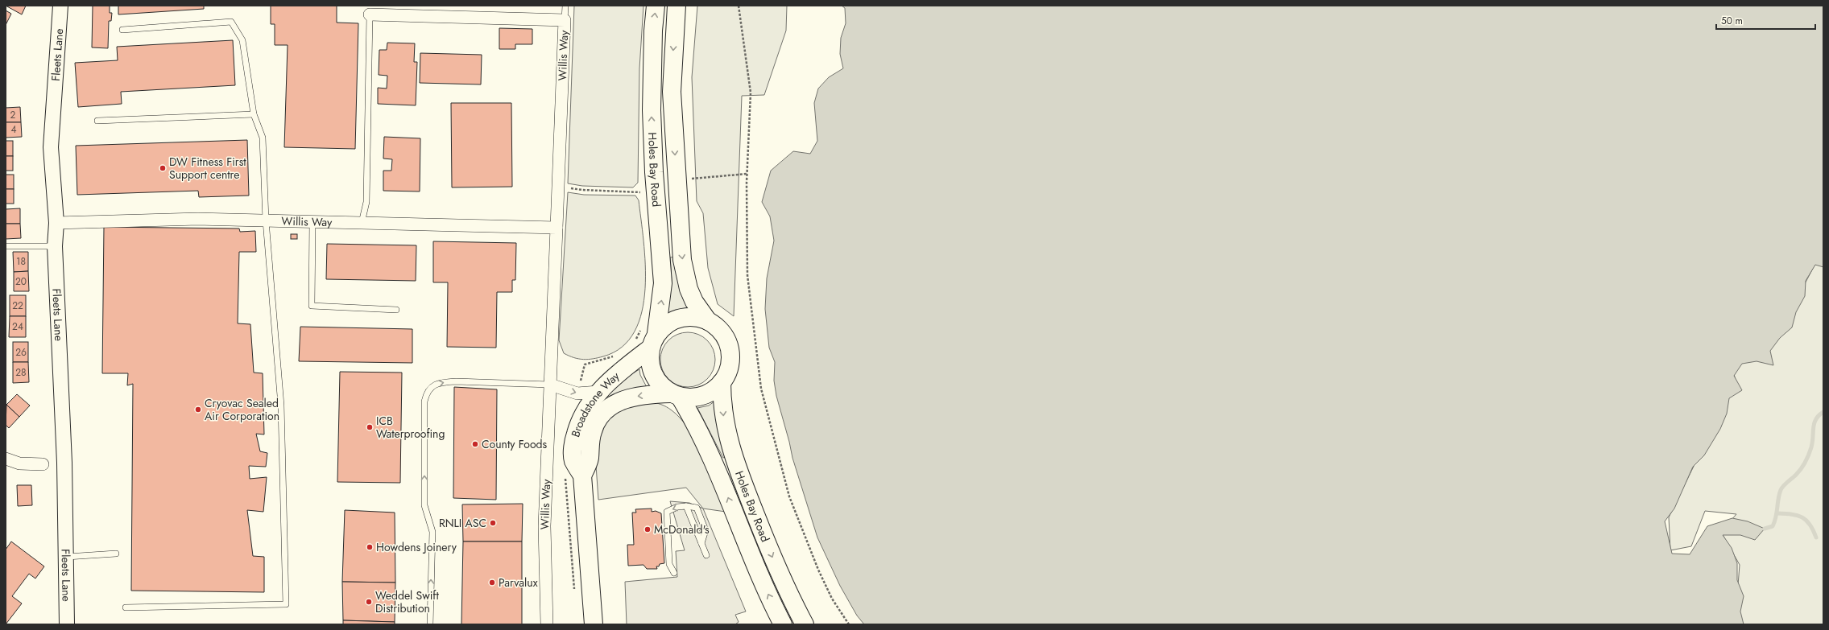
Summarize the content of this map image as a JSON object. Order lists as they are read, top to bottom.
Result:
{
  "streets": {
    "main road": ["Holes Bay Road", "Broadstone Way"],
    "street": ["Fleets Lane", "Willis Way"]
  },
  "crossings": [
    ["Fleets Lane", "Willis Way"],
    ["Holes Bay Road", "Broadstone Way"]
  ],
  "places": [
    "DW Fitness First Support centre",
    "Cryovac Sealed Air Corporation",
    "ICB Waterproofing",
    "County Foods",
    "RNLI ASC",
    "McDonald's",
    "Howdens Joinery",
    "Parvalux",
    "Weddel Swift Distribution"
  ],
  "house_numbers": [
    "2",
    "4",
    "18",
    "20",
    "22",
    "24",
    "26",
    "28"
  ],
  "scale_bar": "50 m"
}
